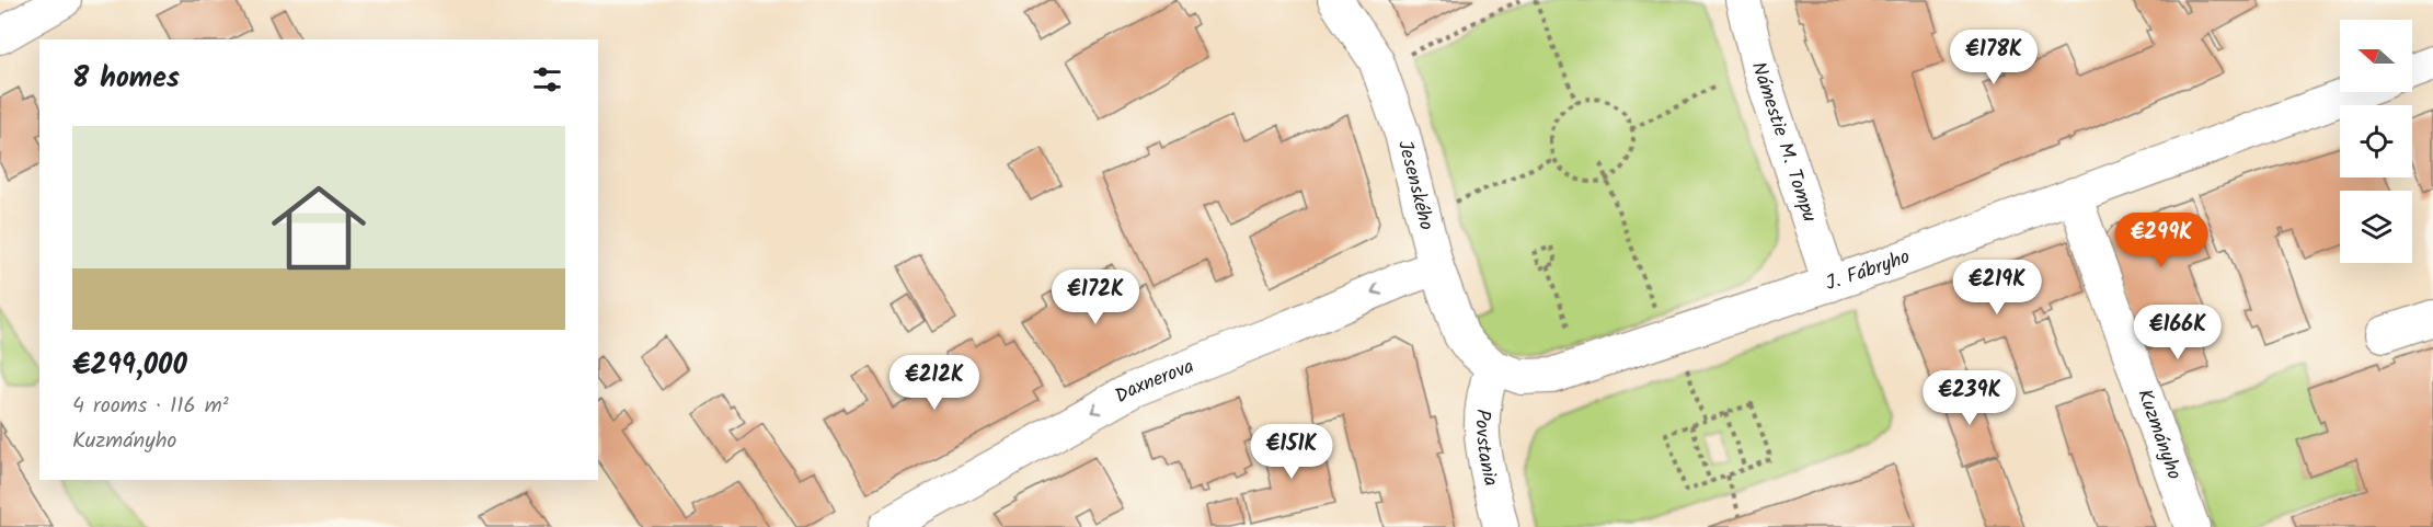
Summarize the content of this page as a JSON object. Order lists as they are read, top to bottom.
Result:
{
  "streets": {
    "street": [
      "Námestie M. Tompu",
      "Jesenského",
      "J. Fábryho",
      "Daxnerova",
      "Kuzmányho",
      "Povstania"
    ]
  },
  "crossings": [
    ["Námestie M. Tompu", "J. Fábryho"],
    ["Jesenského", "J. Fábryho"],
    ["Jesenského", "Daxnerova"],
    ["Jesenského", "Povstania"],
    ["J. Fábryho", "Kuzmányho"],
    ["J. Fábryho", "Povstania"]
  ],
  "one_way": ["Daxnerova"],
  "north": "left",
  "page": {
    "price": [
      "€178K",
      "€299K",
      "€219K",
      "€172K",
      "€166K",
      "€212K",
      "€239K",
      "€151K"
    ],
    "heading": "8 homes",
    "list": [
      {
        "name": "€299,000",
        "note": "4 rooms · 116 m² · Kuzmányho"
      }
    ]
  }
}
